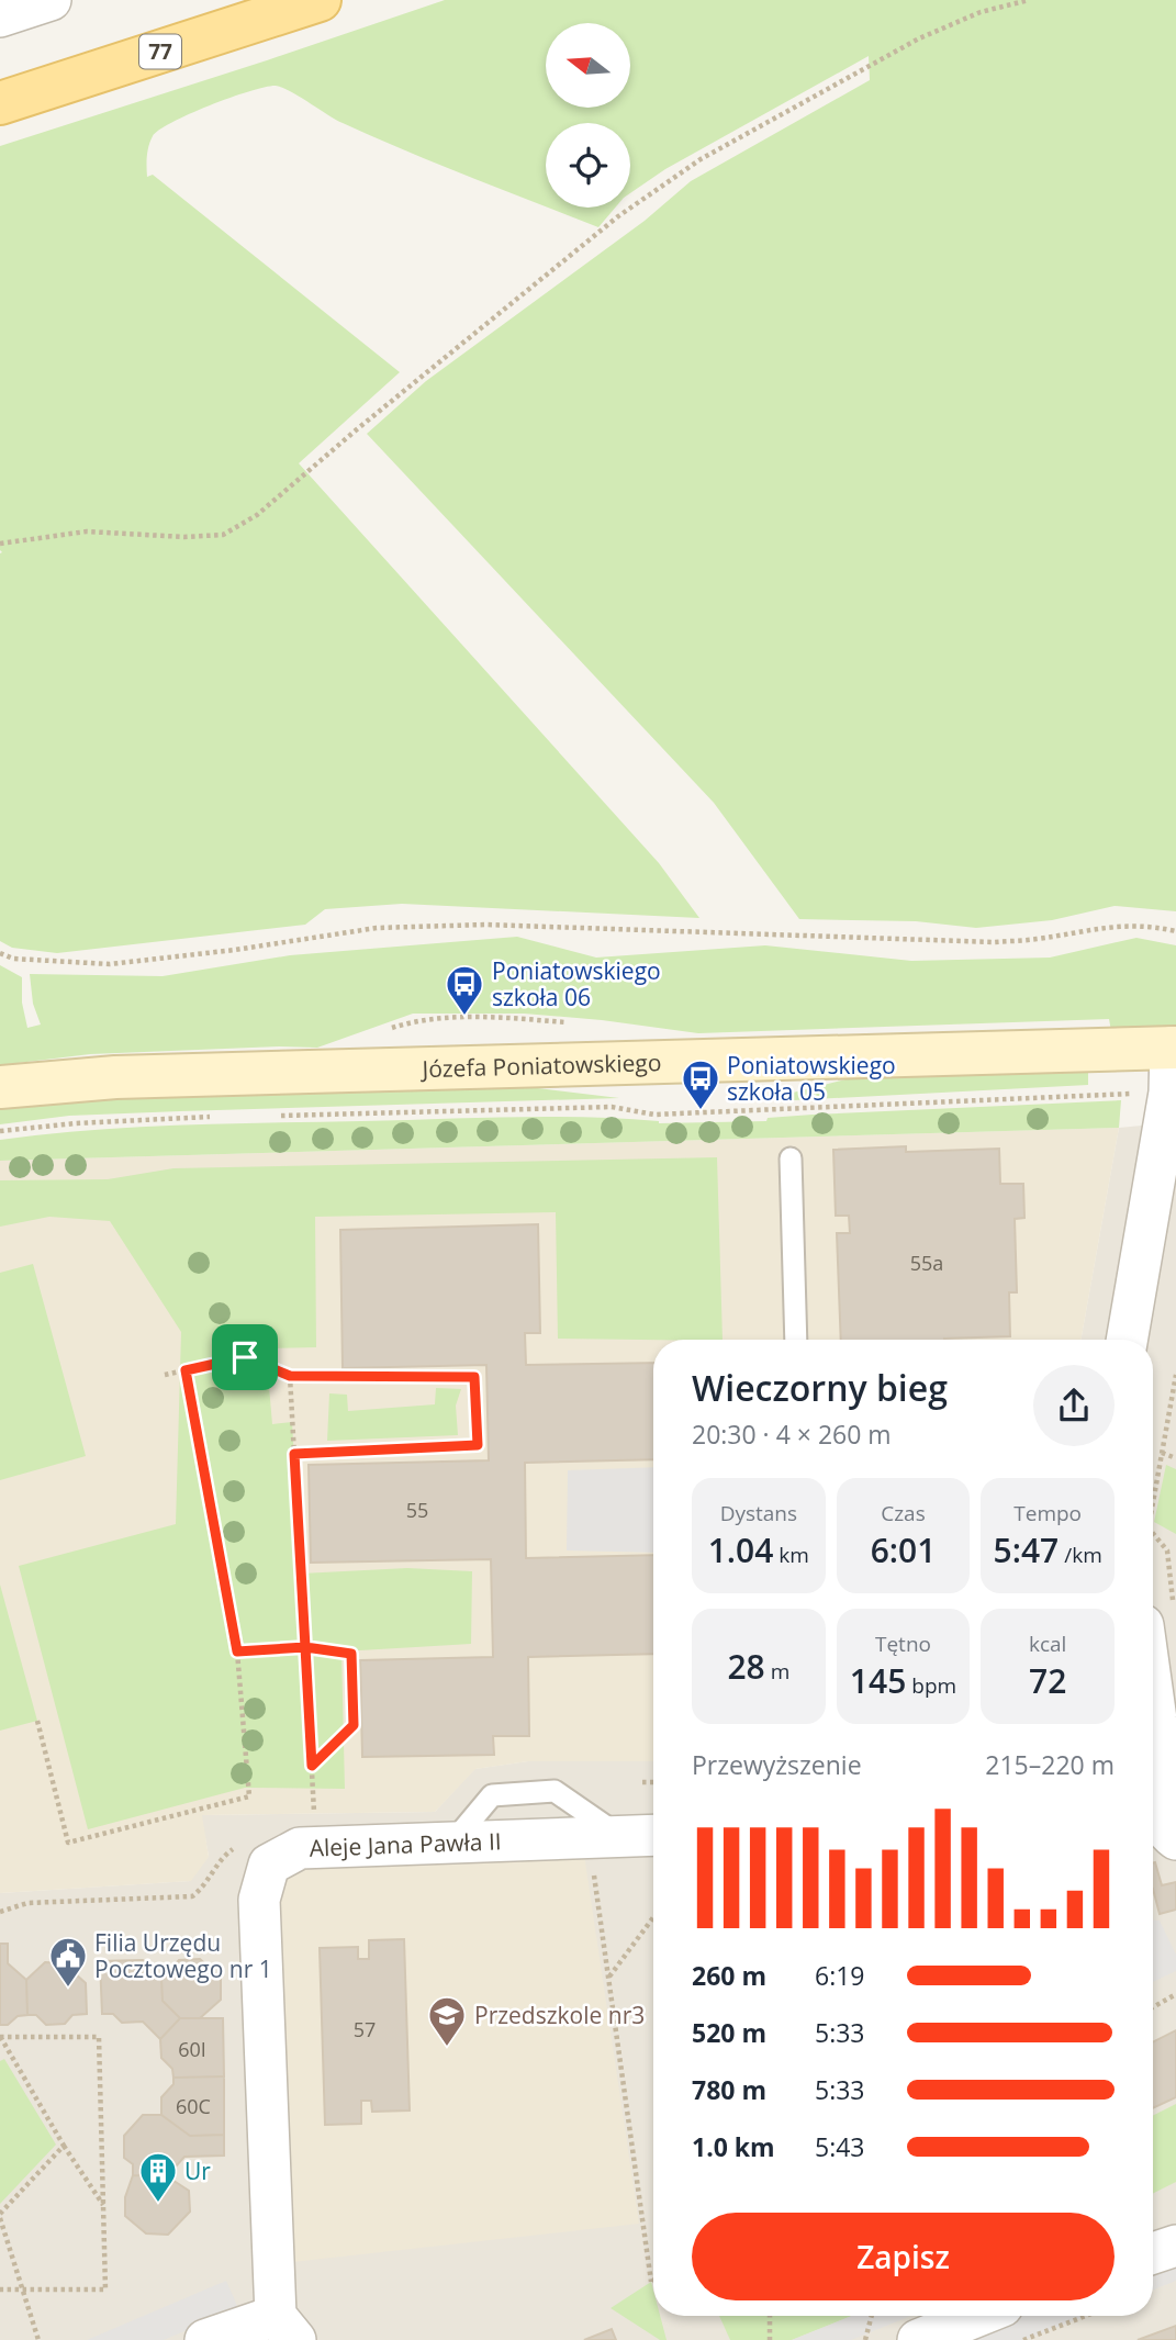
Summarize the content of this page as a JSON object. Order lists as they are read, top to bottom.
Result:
{
  "streets": {
    "main road": ["77"],
    "street": ["Józefa Poniatowskiego", "Aleje Jana Pawła II"]
  },
  "places": {
    "bus stop": ["Poniatowskiego szkoła 06", "Poniatowskiego szkoła 05"],
    "public building": ["Filia Urzędu Pocztowego nr 1"],
    "school or university": ["Przedszkole nr3"],
    "building": ["Ur"]
  },
  "house_numbers": [
    "55a",
    "55",
    "57",
    "60I",
    "60C"
  ],
  "north": "left",
  "page": {
    "heading": ["Wieczorny bieg", "20:30 · 4 × 260 m"],
    "stats": [
      ["Dystans", "1.04 km"],
      ["Czas", "6:01"],
      ["Tempo", "5:47 /km"],
      ["28 m"],
      ["Tętno", "145 bpm"],
      ["kcal", "72"]
    ],
    "chart": ["Przewyższenie", "215–220 m"],
    "list": [
      {
        "name": "260 m",
        "note": "6:19"
      },
      {
        "name": "520 m",
        "note": "5:33"
      },
      {
        "name": "780 m",
        "note": "5:33"
      },
      {
        "name": "1.0 km",
        "note": "5:43"
      }
    ],
    "buttons": "Zapisz"
  }
}
